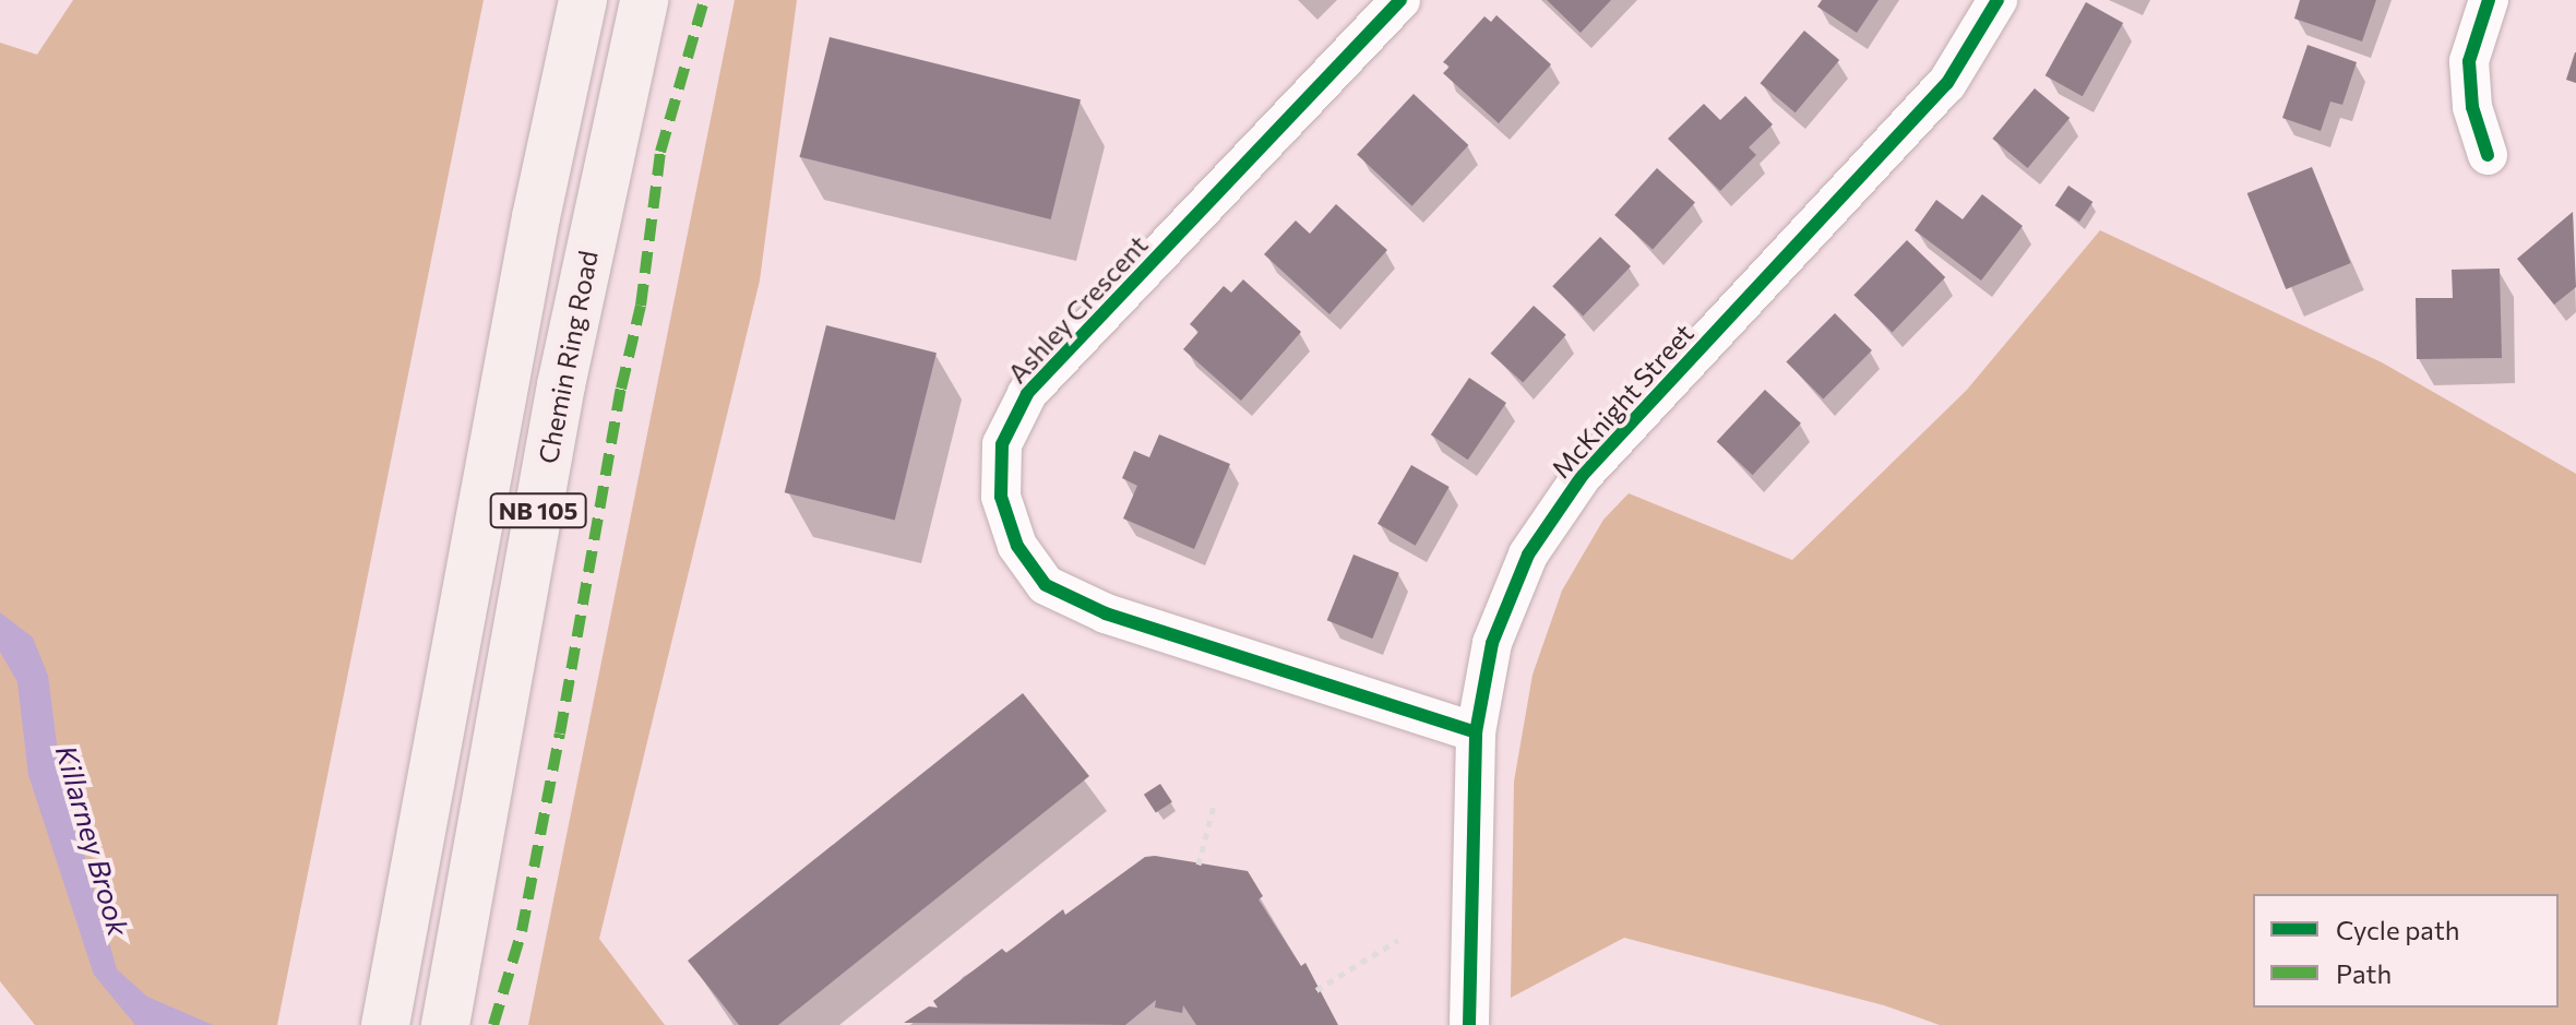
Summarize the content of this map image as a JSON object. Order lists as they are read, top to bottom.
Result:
{
  "streets": {
    "highway": ["Chemin Ring Road", "NB 105"],
    "street": ["Ashley Crescent", "McKnight Street"]
  },
  "crossings": [
    ["Ashley Crescent", "McKnight Street"]
  ],
  "water": ["Killarney Brook"],
  "legend": ["Cycle path", "Path"]
}
